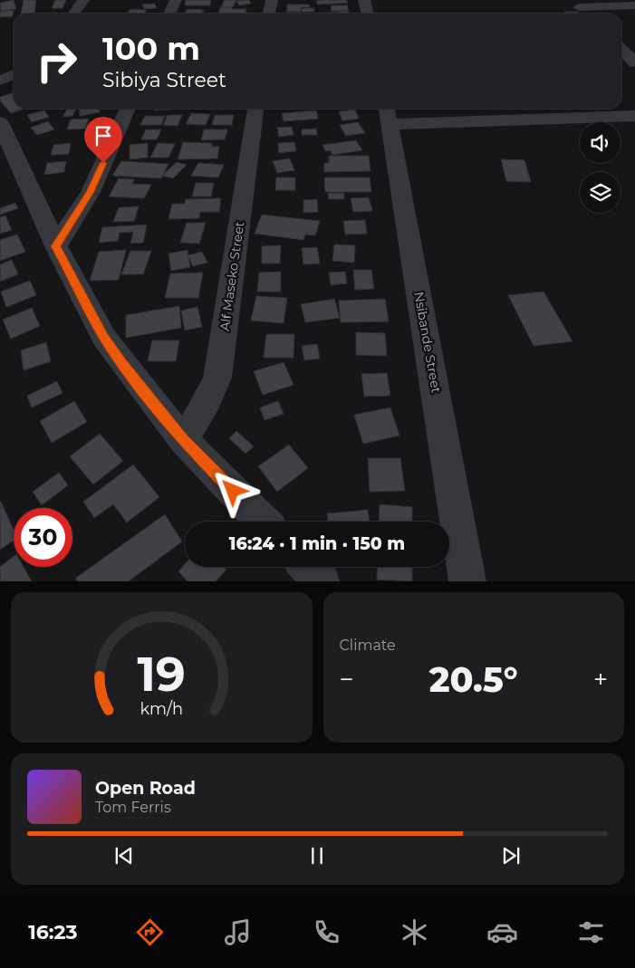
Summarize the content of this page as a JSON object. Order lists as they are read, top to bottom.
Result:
{
  "streets": {
    "street": ["Alf Maseko Street", "Nsibande Street"]
  },
  "page": {
    "turn": ["100 m", "Sibiya Street"],
    "limit": "30",
    "trip": "16:24 · 1 min · 150 m",
    "tile": "Climate",
    "heat": ["−", "20.5°", "+"],
    "song": ["Open Road", "Tom Ferris"],
    "tabs": "16:23",
    "gauge": ["19", "km/h"]
  }
}
